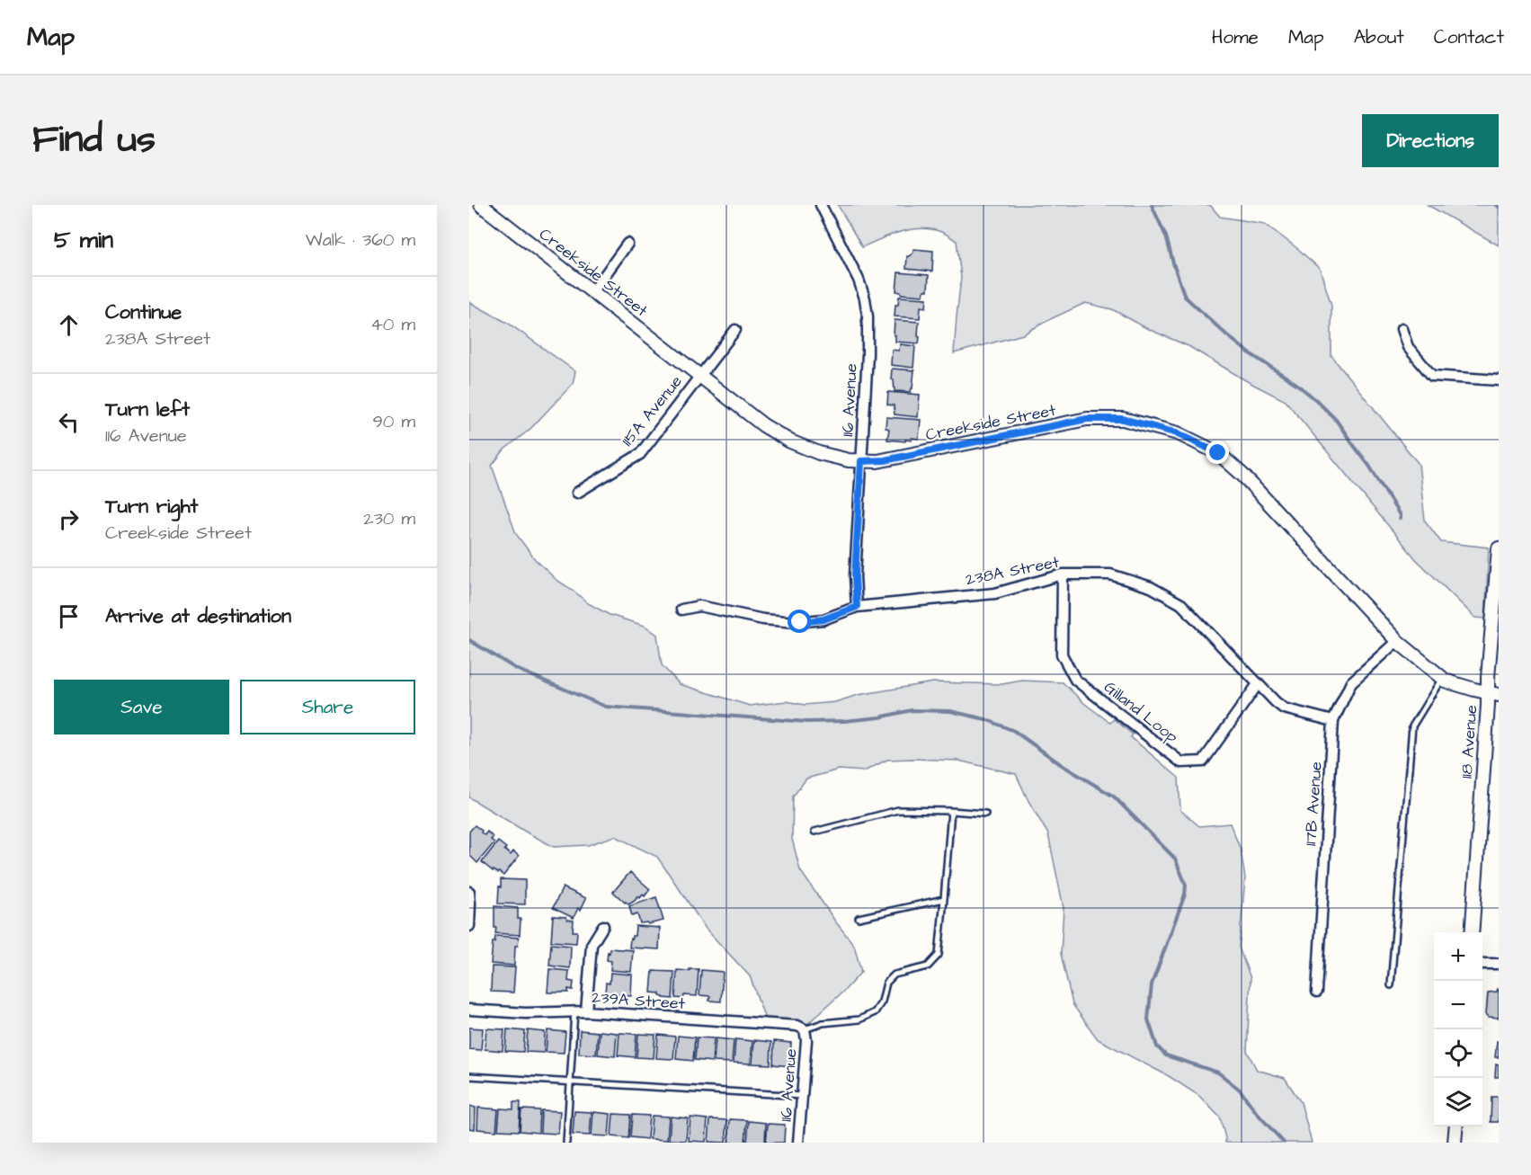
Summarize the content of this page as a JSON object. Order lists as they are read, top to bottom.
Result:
{
  "streets": {
    "street": [
      "Creekside Street",
      "116 Avenue",
      "115A Avenue",
      "238A Street",
      "Gilland Loop",
      "118 Avenue",
      "117B Avenue",
      "239A Street"
    ]
  },
  "crossings": [
    ["Creekside Street", "116 Avenue"],
    ["Creekside Street", "115A Avenue"],
    ["Creekside Street", "118 Avenue"],
    ["Creekside Street", "117B Avenue"],
    ["116 Avenue", "238A Street"],
    ["116 Avenue", "239A Street"],
    ["238A Street", "Gilland Loop"],
    ["238A Street", "117B Avenue"]
  ],
  "page": {
    "header": "Map",
    "nav": [
      "Home",
      "Map",
      "About",
      "Contact"
    ],
    "title": "Find us",
    "buttons": [
      "Directions",
      ["Save", "Share"]
    ],
    "heading": ["5 min", "Walk · 360 m"],
    "list": [
      ["Continue", "238A Street", "40 m"],
      ["Turn left", "116 Avenue", "90 m"],
      ["Turn right", "Creekside Street", "230 m"],
      "Arrive at destination"
    ],
    "map_buttons": ["+", "−"]
  }
}
